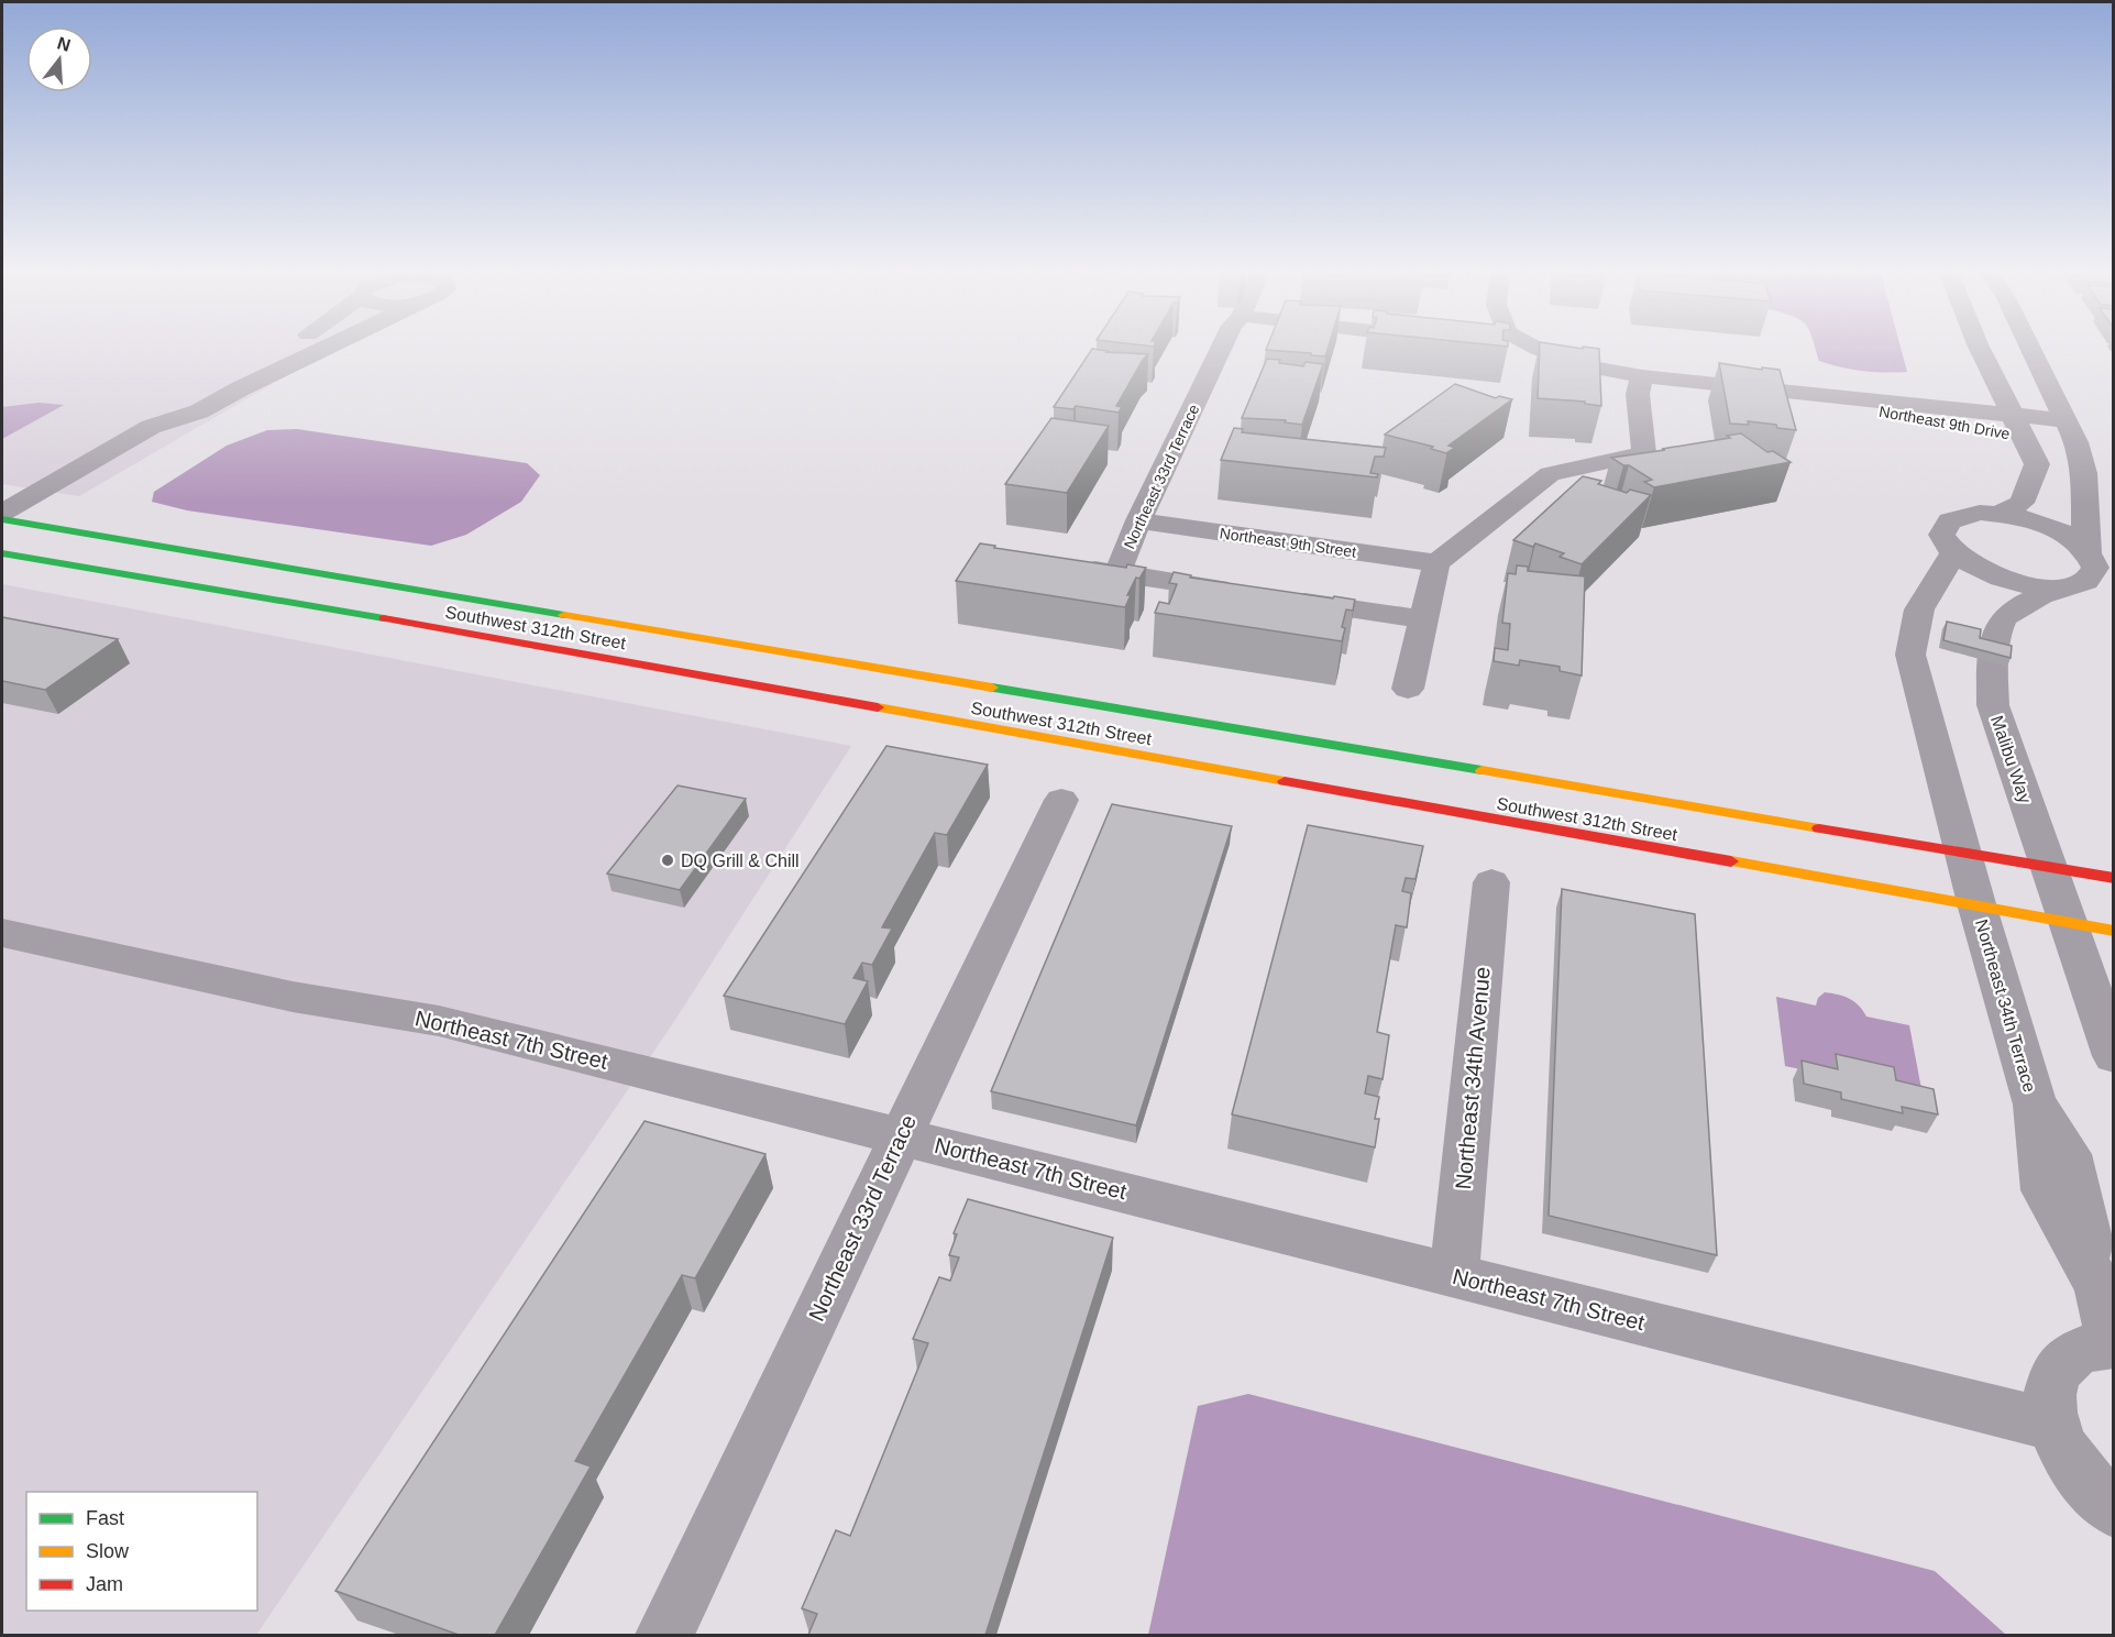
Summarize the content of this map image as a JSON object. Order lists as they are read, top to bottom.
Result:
{
  "streets": {
    "main road": ["Southwest 312th Street"],
    "street": [
      "Northeast 9th Drive",
      "Northeast 33rd Terrace",
      "Northeast 9th Street",
      "Malibu Way",
      "Northeast 34th Terrace",
      "Northeast 7th Street",
      "Northeast 34th Avenue"
    ]
  },
  "crossings": [
    ["Northeast 9th Drive", "Malibu Way"],
    ["Northeast 33rd Terrace", "Northeast 9th Street"],
    ["Northeast 33rd Terrace", "Northeast 7th Street"],
    ["Southwest 312th Street", "Malibu Way"],
    ["Southwest 312th Street", "Northeast 34th Terrace"],
    ["Northeast 7th Street", "Northeast 34th Avenue"]
  ],
  "places": ["DQ Grill & Chill"],
  "legend": ["Fast", "Slow", "Jam"],
  "north": "top"
}
